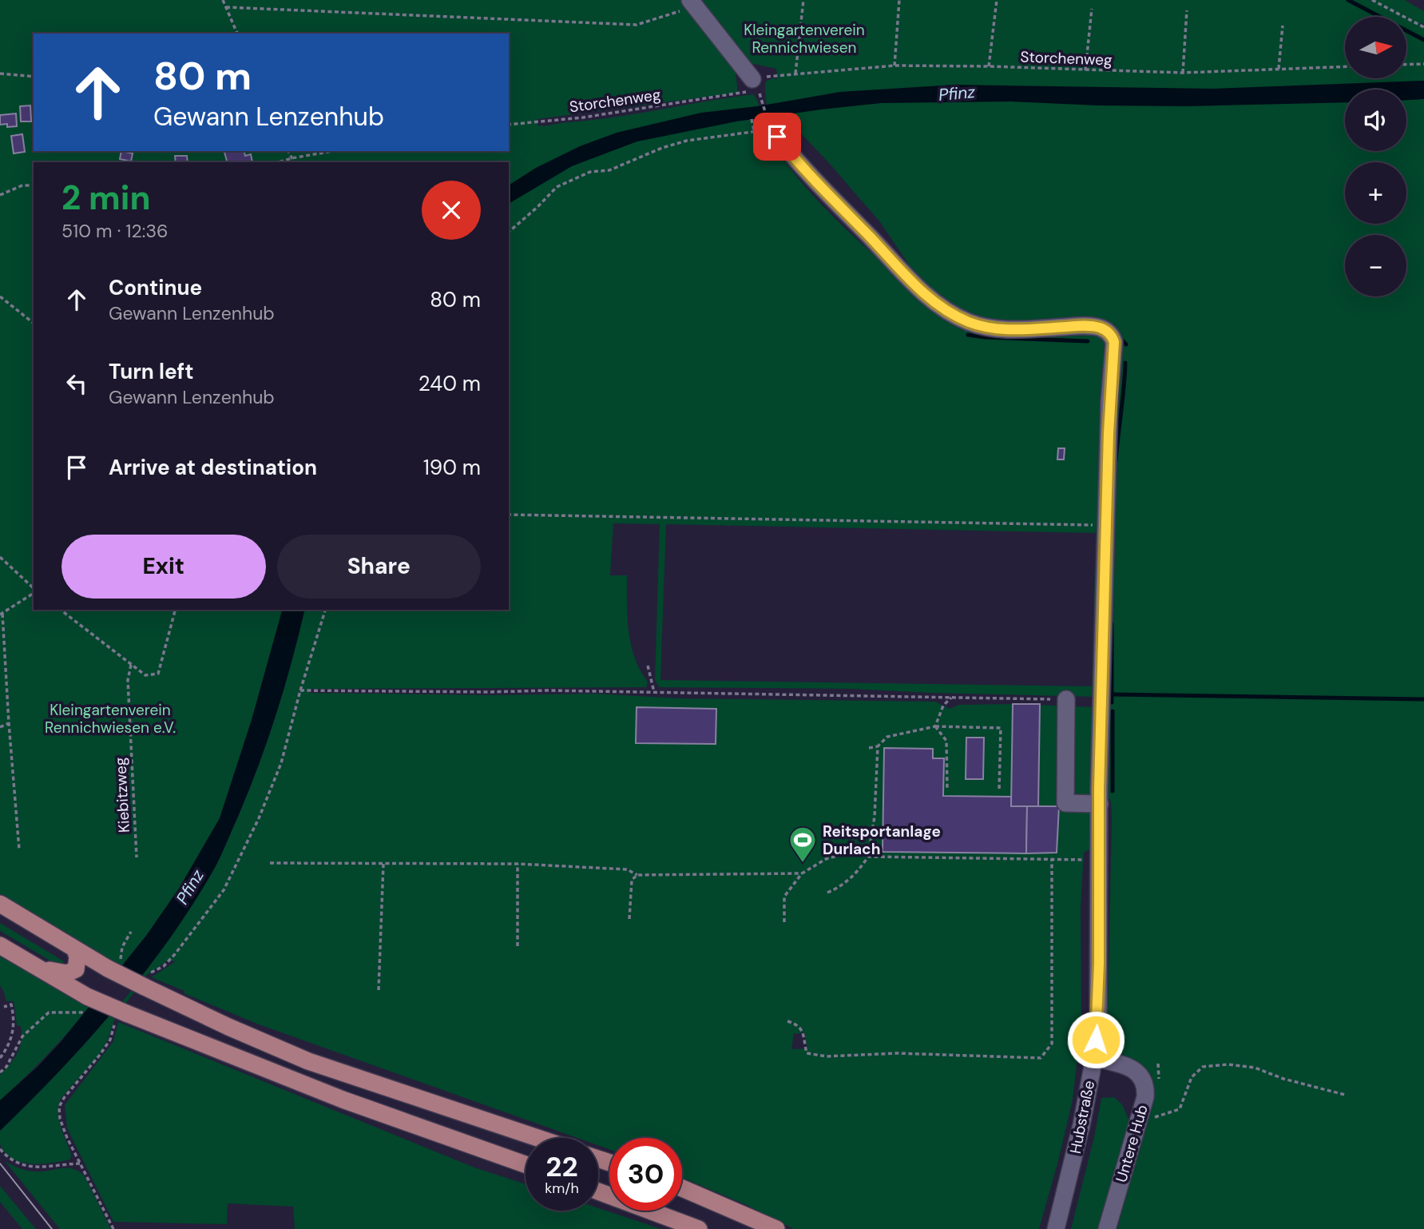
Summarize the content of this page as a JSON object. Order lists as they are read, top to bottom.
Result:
{
  "streets": {
    "street": ["Hubstraße", "Untere Hub"],
    "path": ["Storchenweg", "Kiebitzweg"]
  },
  "crossings": [
    ["Hubstraße", "Untere Hub"]
  ],
  "water": ["Pfinz"],
  "parks": ["Kleingartenverein Rennichwiesen", "Kleingartenverein Rennichwiesen e.V."],
  "places": {
    "sports": ["Reitsportanlage Durlach"]
  },
  "north": "right",
  "page": {
    "map_buttons": ["+", "−"],
    "turn": ["80 m", "Gewann Lenzenhub"],
    "heading": ["2 min", "510 m · 12:36"],
    "list": [
      {
        "name": "Continue",
        "note": "Gewann Lenzenhub",
        "value": "80 m"
      },
      {
        "name": "Turn left",
        "note": "Gewann Lenzenhub",
        "value": "240 m"
      },
      {
        "name": "Arrive at destination",
        "value": "190 m"
      }
    ],
    "buttons": ["Exit", "Share"],
    "speed": "22 km/h",
    "limit": "30"
  }
}
